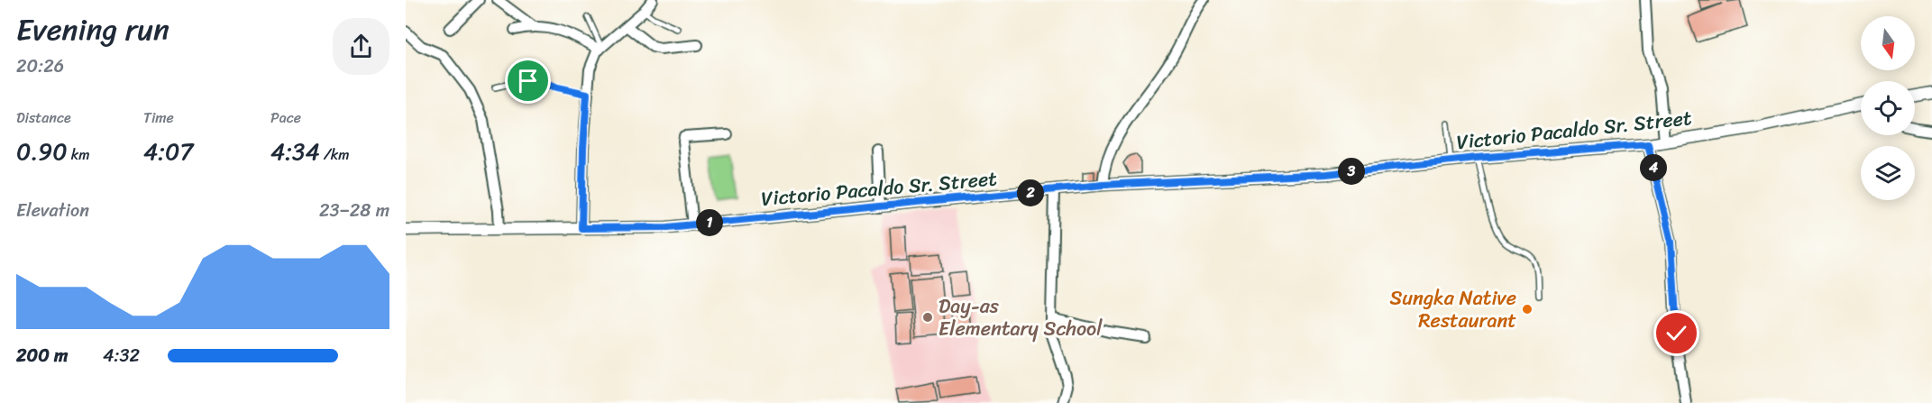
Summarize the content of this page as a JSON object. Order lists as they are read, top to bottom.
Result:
{
  "streets": {
    "street": ["Victorio Pacaldo Sr. Street"]
  },
  "places": ["Sungka Native Restaurant", "Day-as Elementary School"],
  "north": "bottom",
  "page": {
    "heading": ["Evening run", "20:26"],
    "stats": [
      ["Distance", "0.90 km"],
      ["Time", "4:07"],
      ["Pace", "4:34 /km"]
    ],
    "pins": [
      "4",
      "3",
      "2",
      "1"
    ],
    "chart": ["Elevation", "23–28 m"],
    "list": [
      {
        "name": "200 m",
        "note": "4:32"
      }
    ]
  }
}
